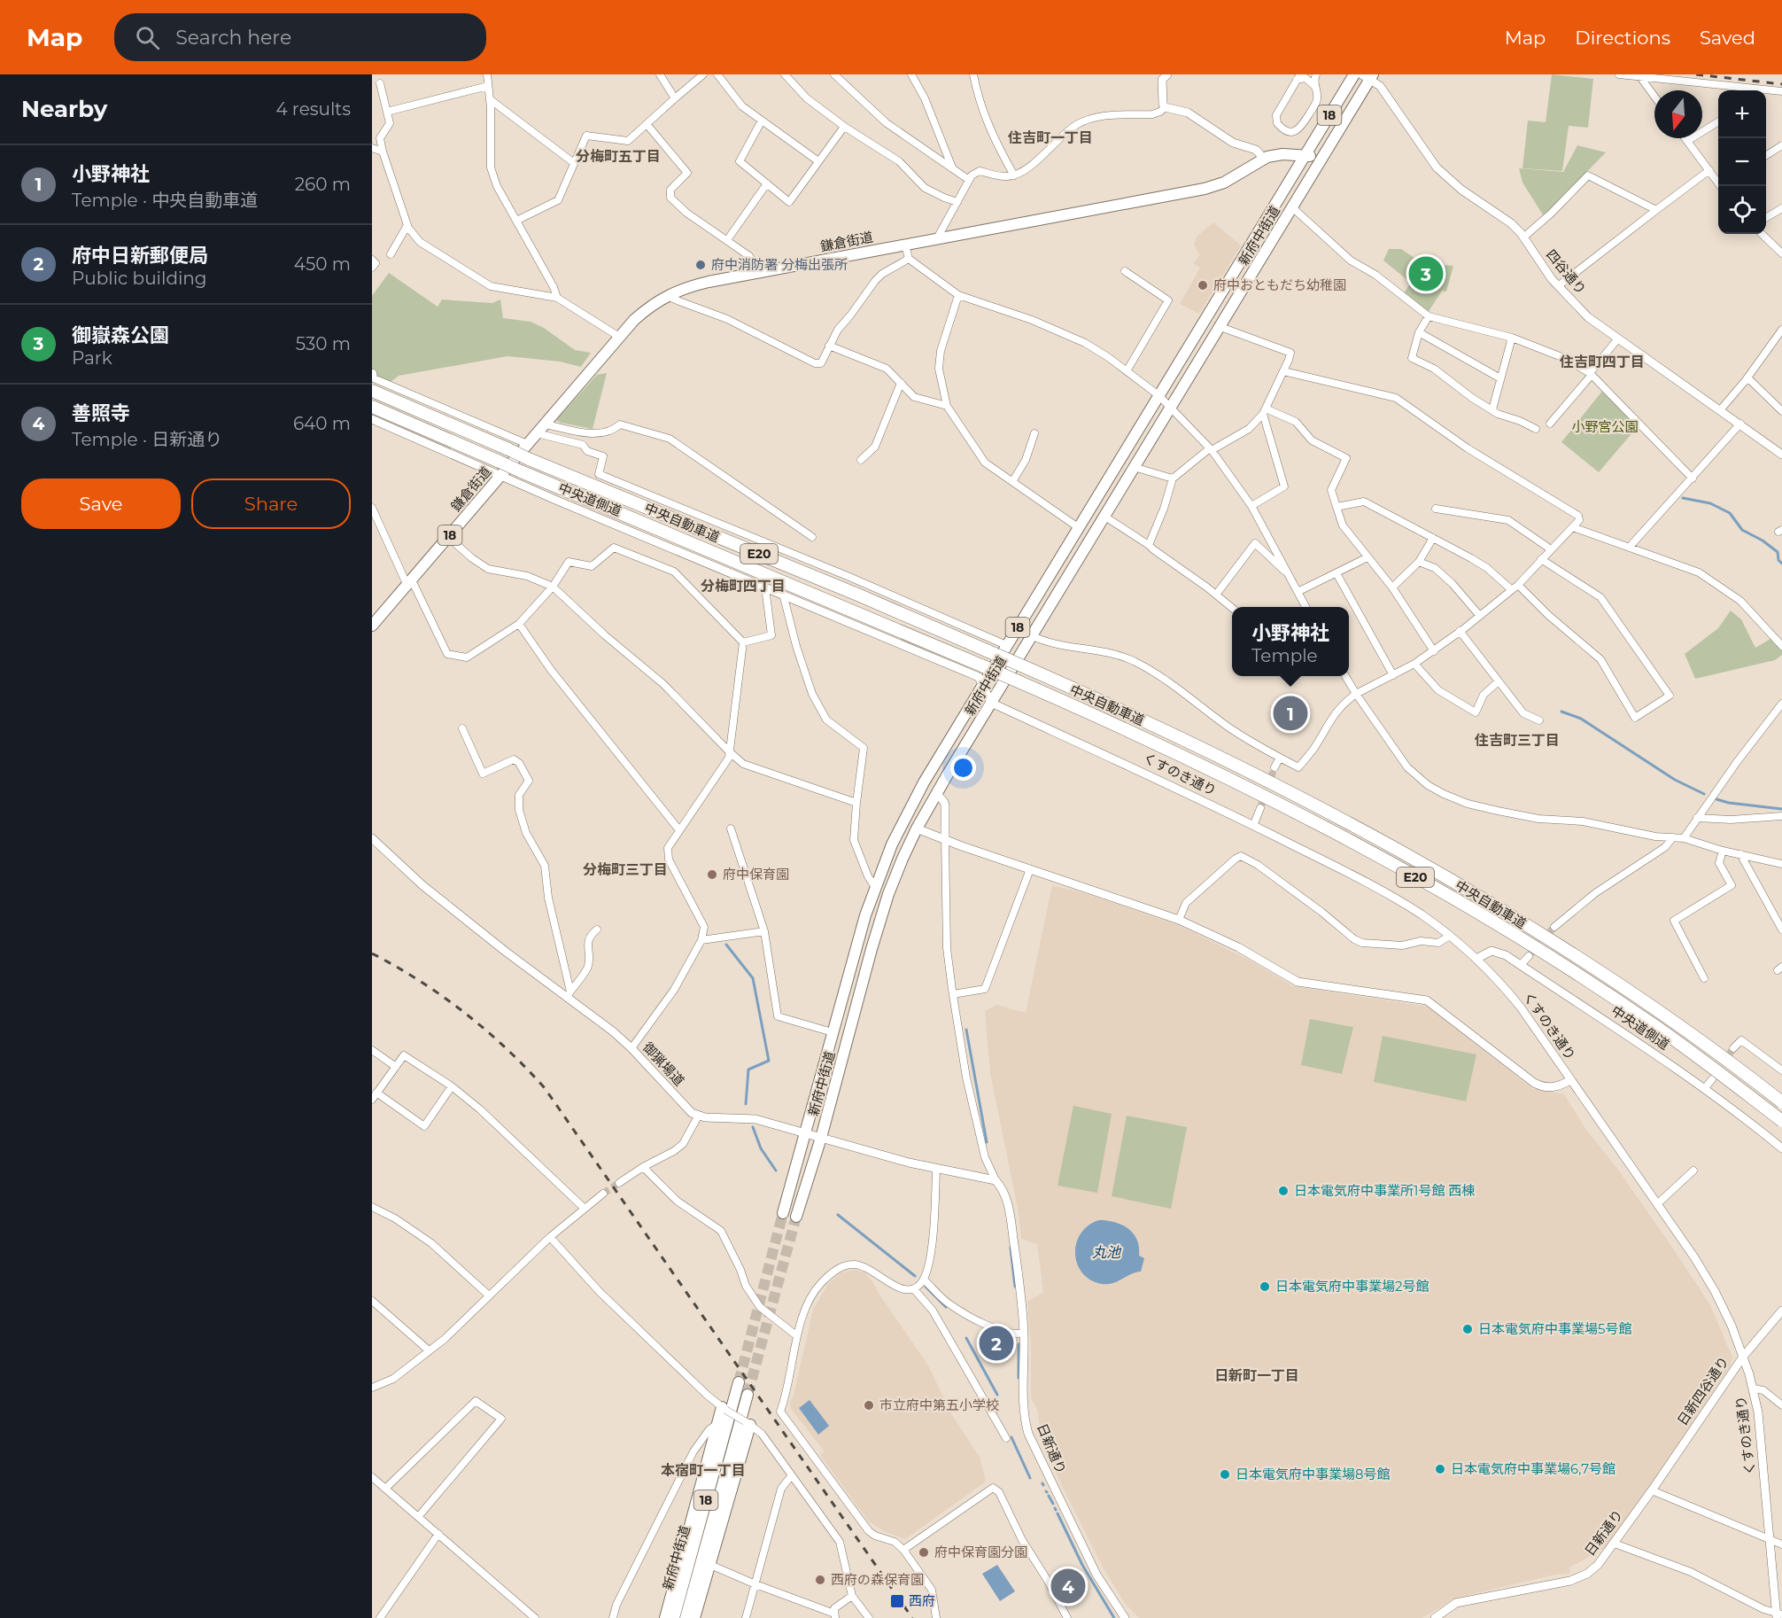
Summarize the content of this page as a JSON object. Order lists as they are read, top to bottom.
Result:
{
  "streets": {
    "highway": ["中央自動車道", "E20"],
    "main road": ["18", "新府中街道", "鎌倉街道"],
    "street": [
      "四谷通り",
      "中央道側道",
      "くすのき通り",
      "御猟場道",
      "日新四谷通り",
      "日新通り"
    ]
  },
  "crossings": [
    ["18", "新府中街道"],
    ["18", "鎌倉街道"],
    ["18", "四谷通り"],
    ["新府中街道", "鎌倉街道"],
    ["新府中街道", "中央道側道"],
    ["新府中街道", "くすのき通り"],
    ["鎌倉街道", "中央道側道"],
    ["中央道側道", "くすのき通り"],
    ["くすのき通り", "日新四谷通り"],
    ["日新四谷通り", "日新通り"]
  ],
  "districts": [
    "住吉町一丁目",
    "分梅町五丁目",
    "住吉町四丁目",
    "分梅町四丁目",
    "住吉町三丁目",
    "分梅町三丁目",
    "日新町一丁目",
    "本宿町一丁目"
  ],
  "water": ["丸池"],
  "parks": ["小野宮公園"],
  "places": {
    "other": [
      "府中消防署 分梅出張所",
      "府中おともだち幼稚園",
      "府中保育園",
      "日本電気府中事業所1号館 西棟",
      "日本電気府中事業場2号館",
      "日本電気府中事業場5号館",
      "市立府中第五小学校",
      "日本電気府中事業場6,7号館",
      "日本電気府中事業場8号館",
      "府中保育園分園",
      "西府の森保育園"
    ],
    "transit": ["西府"]
  },
  "north": "bottom",
  "page": {
    "header": "Map",
    "search": "Search here",
    "nav": ["Map", "Directions", "Saved"],
    "heading": ["Nearby", "4 results"],
    "map_buttons": ["+", "−"],
    "list": [
      {
        "mark": "1",
        "name": "小野神社",
        "note": "Temple · 中央自動車道",
        "value": "260 m"
      },
      {
        "mark": "2",
        "name": "府中日新郵便局",
        "note": "Public building",
        "value": "450 m"
      },
      {
        "mark": "3",
        "name": "御嶽森公園",
        "note": "Park",
        "value": "530 m"
      },
      {
        "mark": "4",
        "name": "善照寺",
        "note": "Temple · 日新通り",
        "value": "640 m"
      }
    ],
    "pins": [
      "3",
      "1",
      "2",
      "4"
    ],
    "buttons": ["Save", "Share"],
    "popup": ["小野神社", "Temple"]
  }
}
